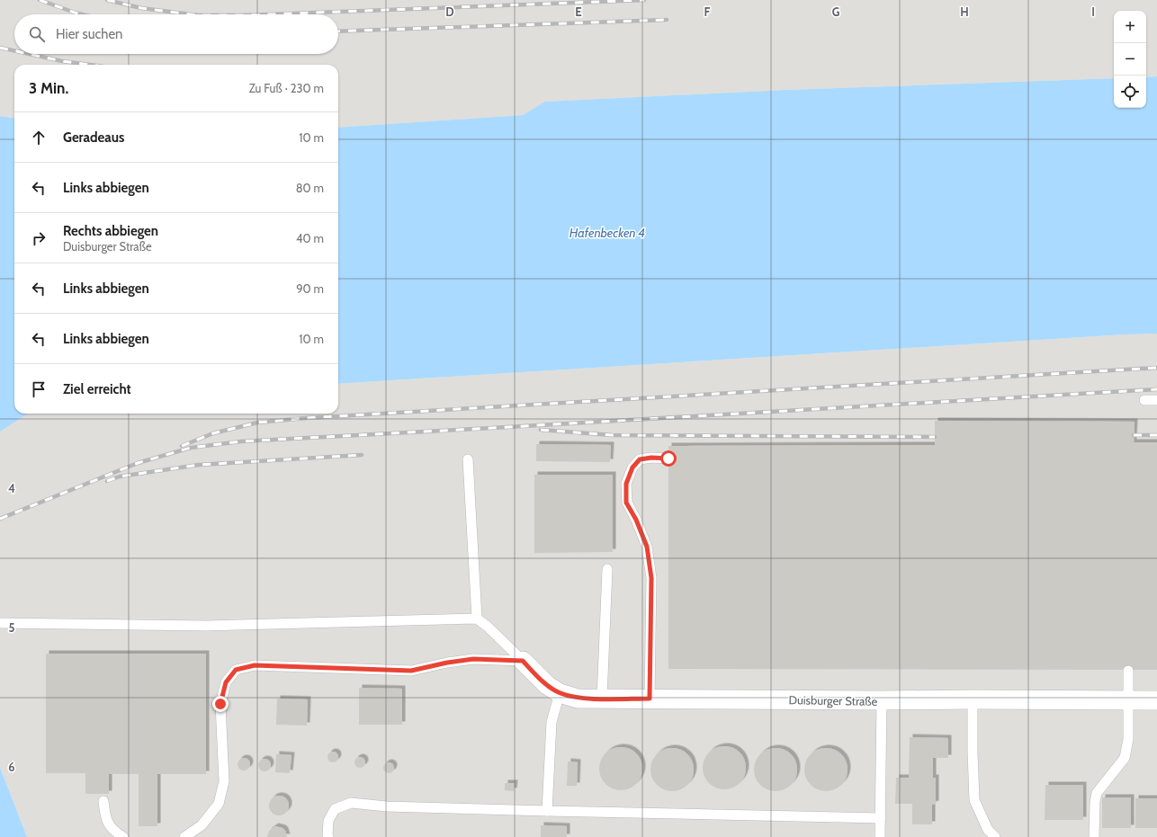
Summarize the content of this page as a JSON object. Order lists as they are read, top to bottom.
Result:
{
  "streets": {
    "street": ["Duisburger Straße"]
  },
  "water": ["Hafenbecken 4"],
  "page": {
    "map_buttons": ["+", "−"],
    "search": "Hier suchen",
    "heading": ["3 Min.", "Zu Fuß · 230 m"],
    "list": [
      ["Geradeaus", "10 m"],
      ["Links abbiegen", "80 m"],
      ["Rechts abbiegen", "Duisburger Straße", "40 m"],
      ["Links abbiegen", "90 m"],
      ["Links abbiegen", "10 m"],
      "Ziel erreicht"
    ]
  },
  "grid": {
    "columns": [
      "D",
      "E",
      "F",
      "G",
      "H",
      "I"
    ],
    "rows": ["4", "5", "6"]
  }
}
